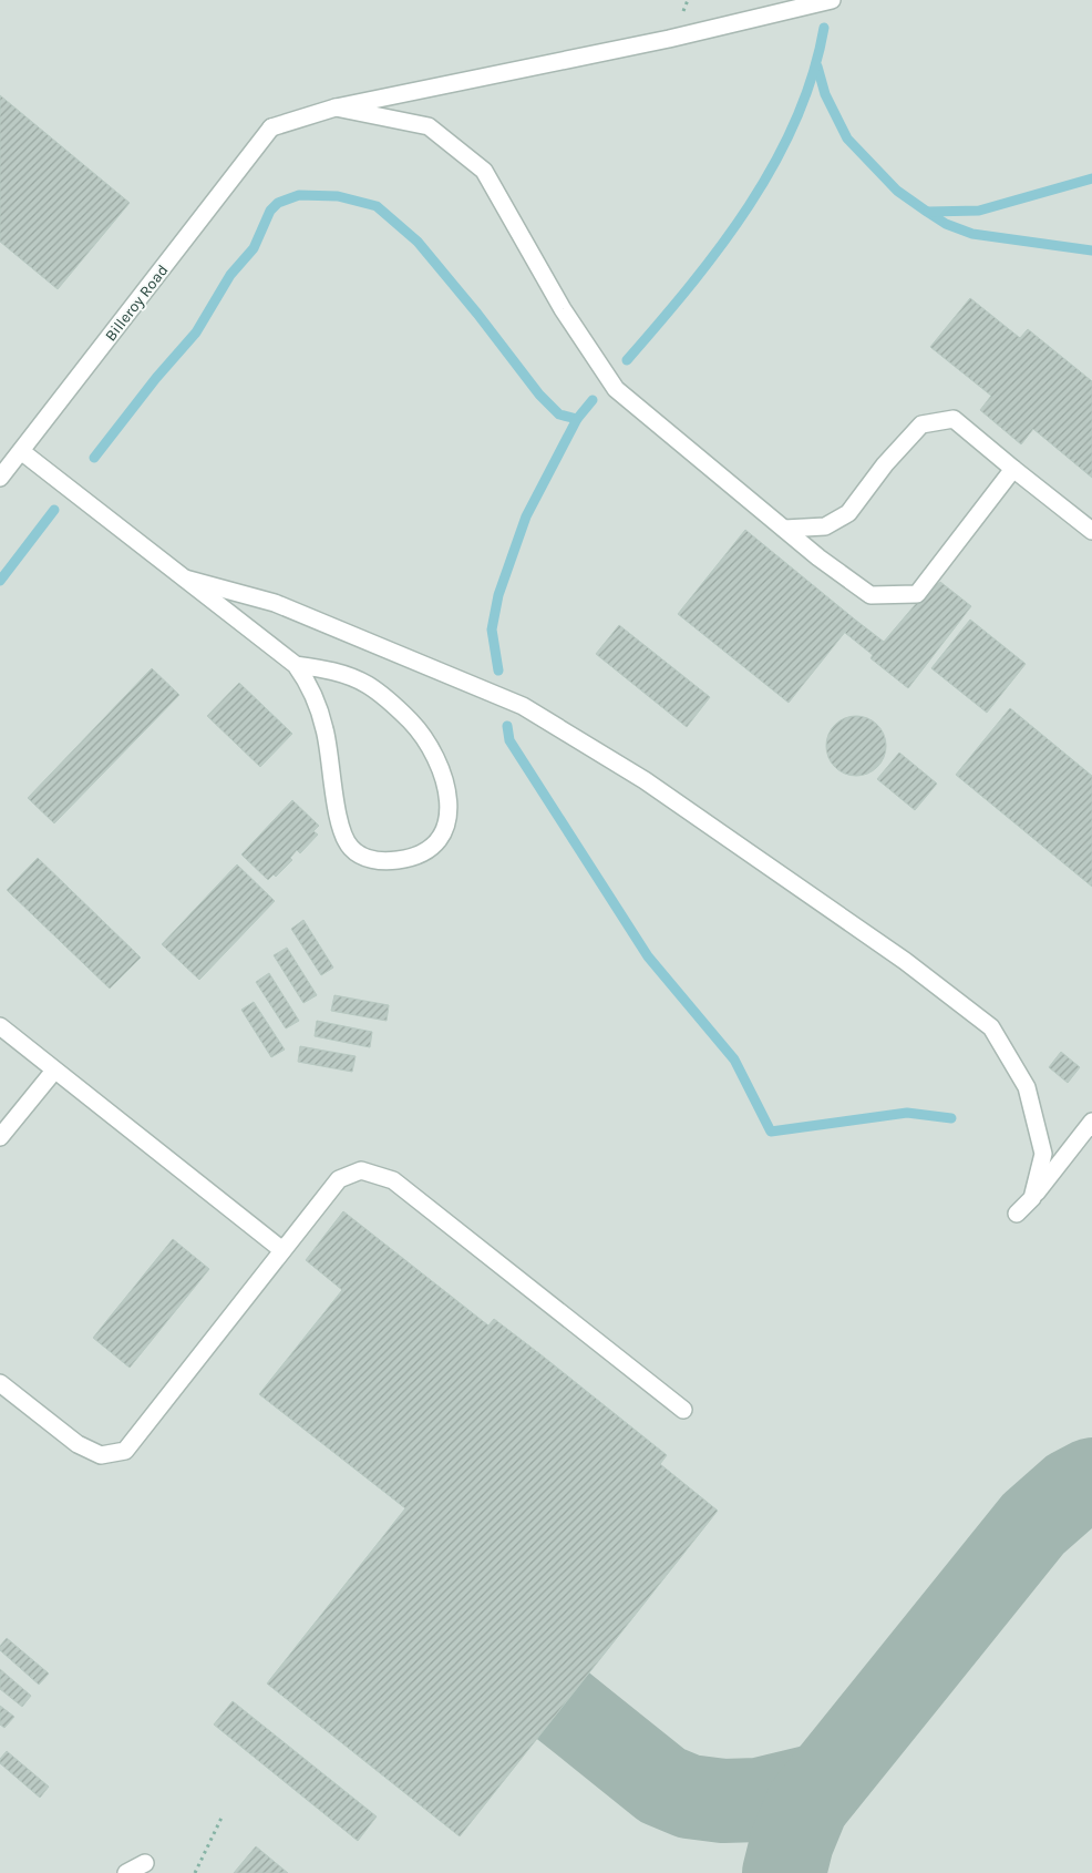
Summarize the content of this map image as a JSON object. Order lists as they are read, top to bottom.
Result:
{
  "streets": {
    "street": ["Billeroy Road"]
  }
}
